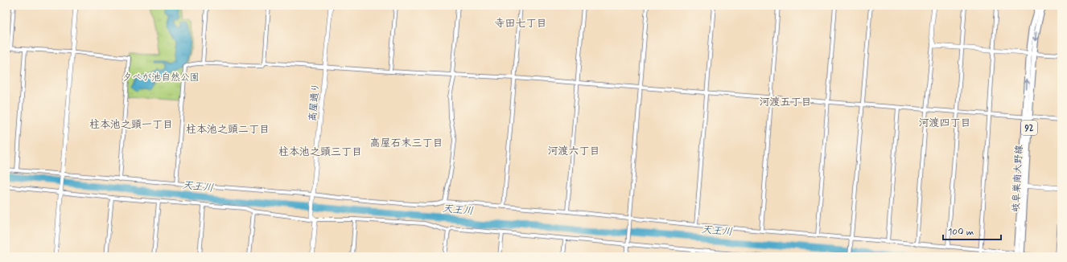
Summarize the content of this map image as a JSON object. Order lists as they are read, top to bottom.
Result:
{
  "streets": {
    "main road": ["92", "岐阜巣南大野線"],
    "street": ["高屋通り"]
  },
  "districts": [
    "寺田七丁目",
    "河渡五丁目",
    "河渡四丁目",
    "柱本池之頭一丁目",
    "柱本池之頭二丁目",
    "高屋石末三丁目",
    "河渡六丁目",
    "柱本池之頭三丁目"
  ],
  "water": ["天王川"],
  "parks": ["夕べが池自然公園"],
  "scale_bar": "100 m"
}
